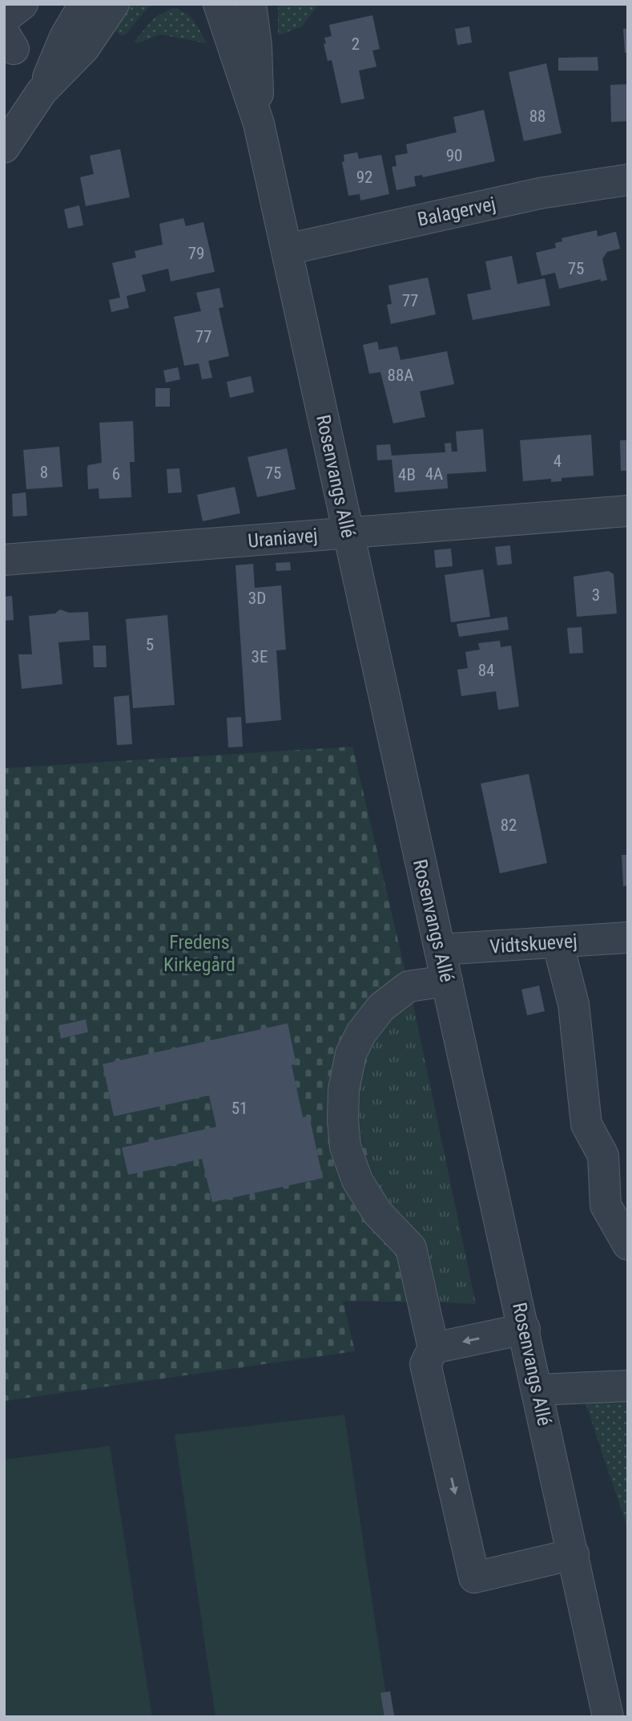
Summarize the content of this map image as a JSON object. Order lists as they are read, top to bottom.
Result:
{
  "streets": {
    "street": [
      "Balagervej",
      "Rosenvangs Allé",
      "Uraniavej",
      "Vidtskuevej"
    ]
  },
  "crossings": [
    ["Balagervej", "Rosenvangs Allé"],
    ["Rosenvangs Allé", "Uraniavej"],
    ["Rosenvangs Allé", "Vidtskuevej"]
  ],
  "parks": ["Fredens Kirkegård"],
  "house_numbers": [
    "2",
    "88",
    "90",
    "92",
    "79",
    "75",
    "77",
    "77",
    "88A",
    "4",
    "8",
    "75",
    "6",
    "4A",
    "4B",
    "3",
    "3D",
    "5",
    "3E",
    "84",
    "82",
    "51"
  ]
}
